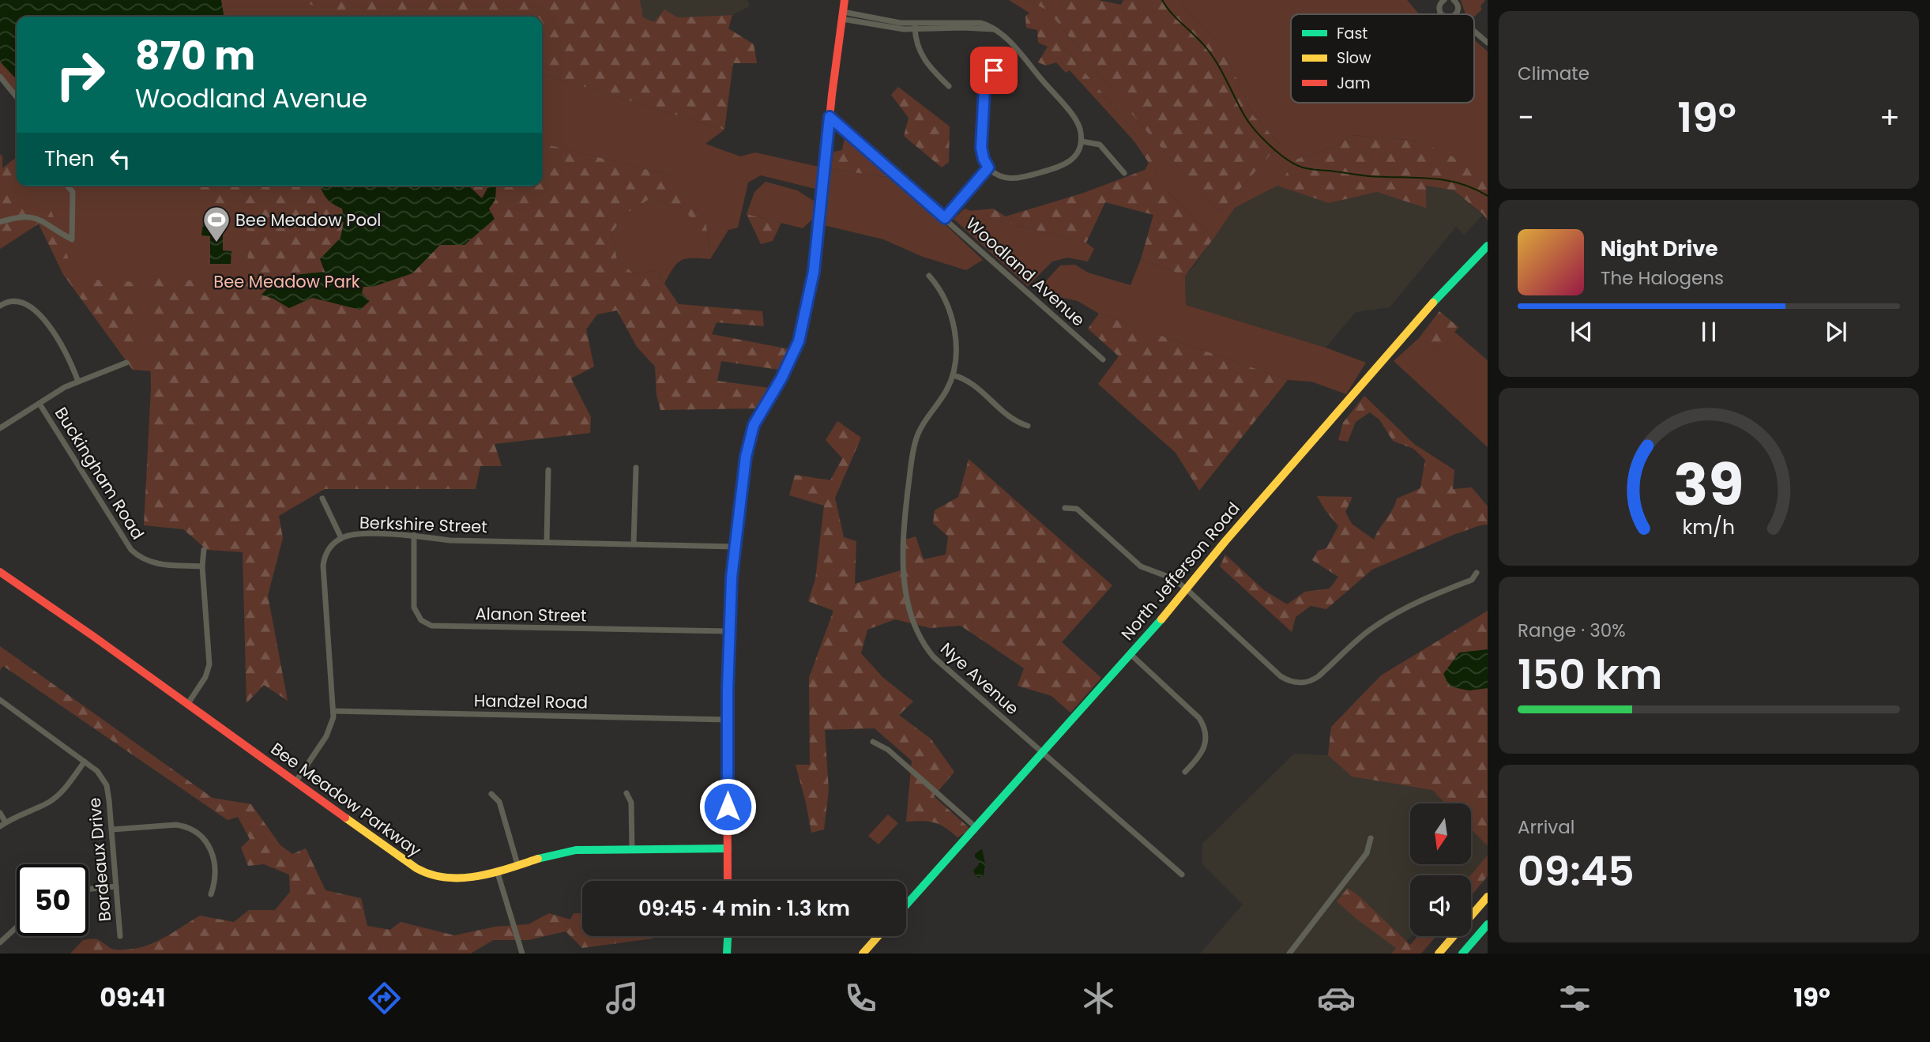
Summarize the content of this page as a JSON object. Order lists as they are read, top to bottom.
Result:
{
  "streets": {
    "main road": ["North Jefferson Road", "Bee Meadow Parkway"],
    "street": [
      "Woodland Avenue",
      "Buckingham Road",
      "Berkshire Street",
      "Alanon Street",
      "Nye Avenue",
      "Handzel Road",
      "Bordeaux Drive"
    ]
  },
  "crossings": [
    ["Berkshire Street", "Alanon Street"],
    ["Berkshire Street", "Handzel Road"],
    ["Berkshire Street", "Bee Meadow Parkway"],
    ["North Jefferson Road", "Nye Avenue"]
  ],
  "parks": ["Bee Meadow Park"],
  "places": {
    "sports": ["Bee Meadow Pool"]
  },
  "legend": ["Fast", "Slow", "Jam"],
  "north": "bottom",
  "page": {
    "tile": [
      "Climate",
      ["Range · 30%", "150 km"],
      ["Arrival", "09:45"]
    ],
    "turn": ["870 m", "Woodland Avenue"],
    "heat": ["−", "19°", "+"],
    "then": "Then",
    "song": ["Night Drive", "The Halogens"],
    "limit": "50",
    "trip": "09:45 · 4 min · 1.3 km",
    "tabs": ["09:41", "19°"],
    "gauge": ["39", "km/h"]
  }
}
